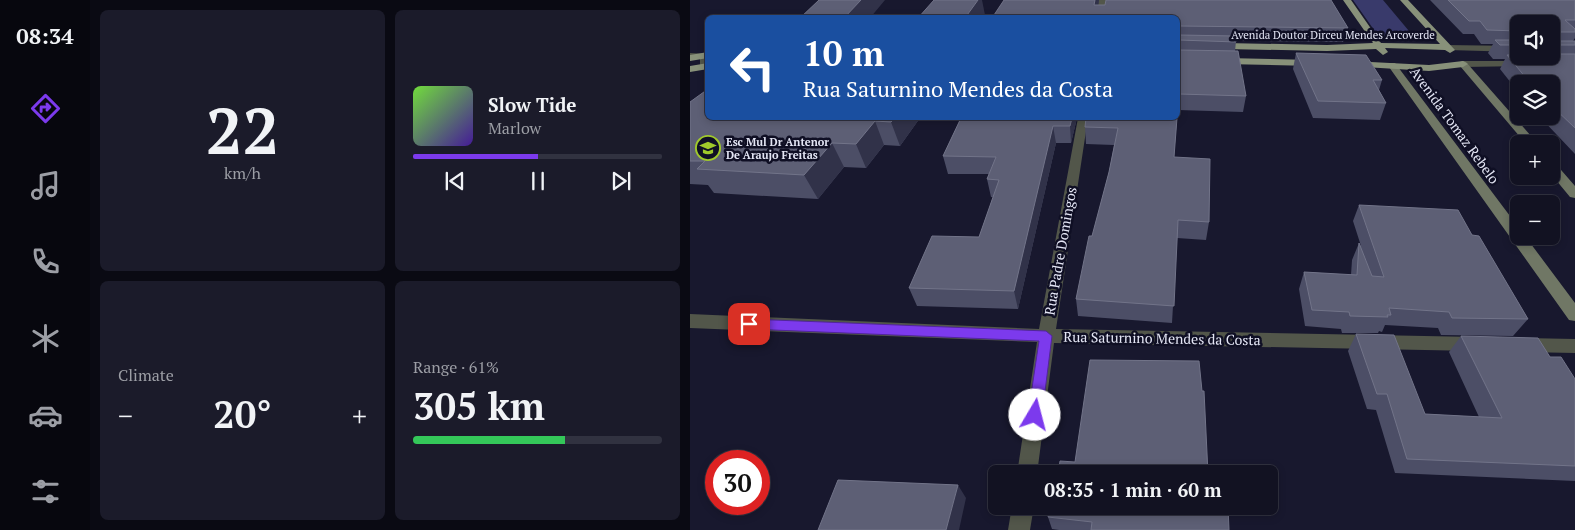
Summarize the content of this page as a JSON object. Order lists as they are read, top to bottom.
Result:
{
  "streets": {
    "main road": ["Avenida Doutor Dirceu Mendes Arcoverde", "Avenida Tomaz Rebelo"],
    "street": ["Rua Padre Domingos", "Rua Saturnino Mendes da Costa"]
  },
  "crossings": [
    ["Avenida Doutor Dirceu Mendes Arcoverde", "Avenida Tomaz Rebelo"],
    ["Rua Padre Domingos", "Rua Saturnino Mendes da Costa"]
  ],
  "places": {
    "school or university": ["Esc Mul Dr Antenor De Araujo Freitas"]
  },
  "page": {
    "tabs": "08:34",
    "tile": [
      ["22", "km/h"],
      "Climate",
      ["Range · 61%", "305 km"]
    ],
    "map_buttons": ["+", "−"],
    "turn": ["10 m", "Rua Saturnino Mendes da Costa"],
    "song": ["Slow Tide", "Marlow"],
    "heat": ["−", "20°", "+"],
    "limit": "30",
    "trip": "08:35 · 1 min · 60 m"
  }
}
